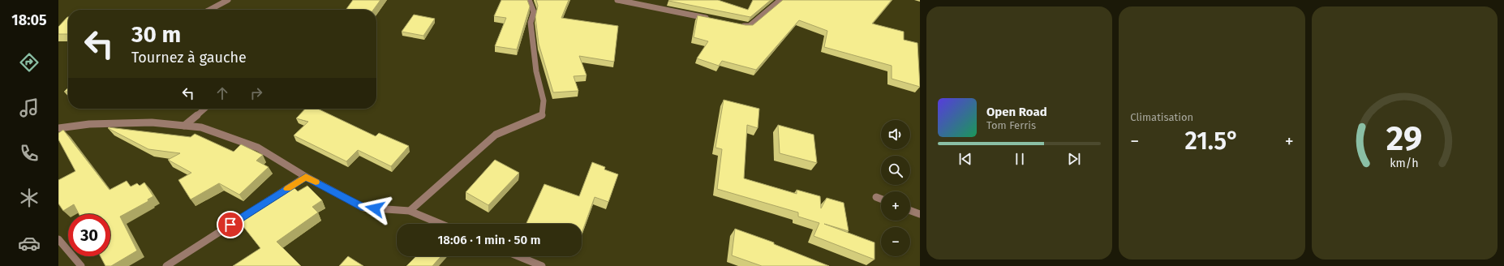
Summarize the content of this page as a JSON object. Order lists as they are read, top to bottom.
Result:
{
  "page": {
    "tabs": "18:05",
    "tile": "Climatisation",
    "turn": ["30 m", "Tournez à gauche"],
    "song": ["Open Road", "Tom Ferris"],
    "map_buttons": ["+", "−"],
    "heat": ["−", "21.5°", "+"],
    "limit": "30",
    "trip": "18:06 · 1 min · 50 m",
    "gauge": ["29", "km/h"]
  }
}
